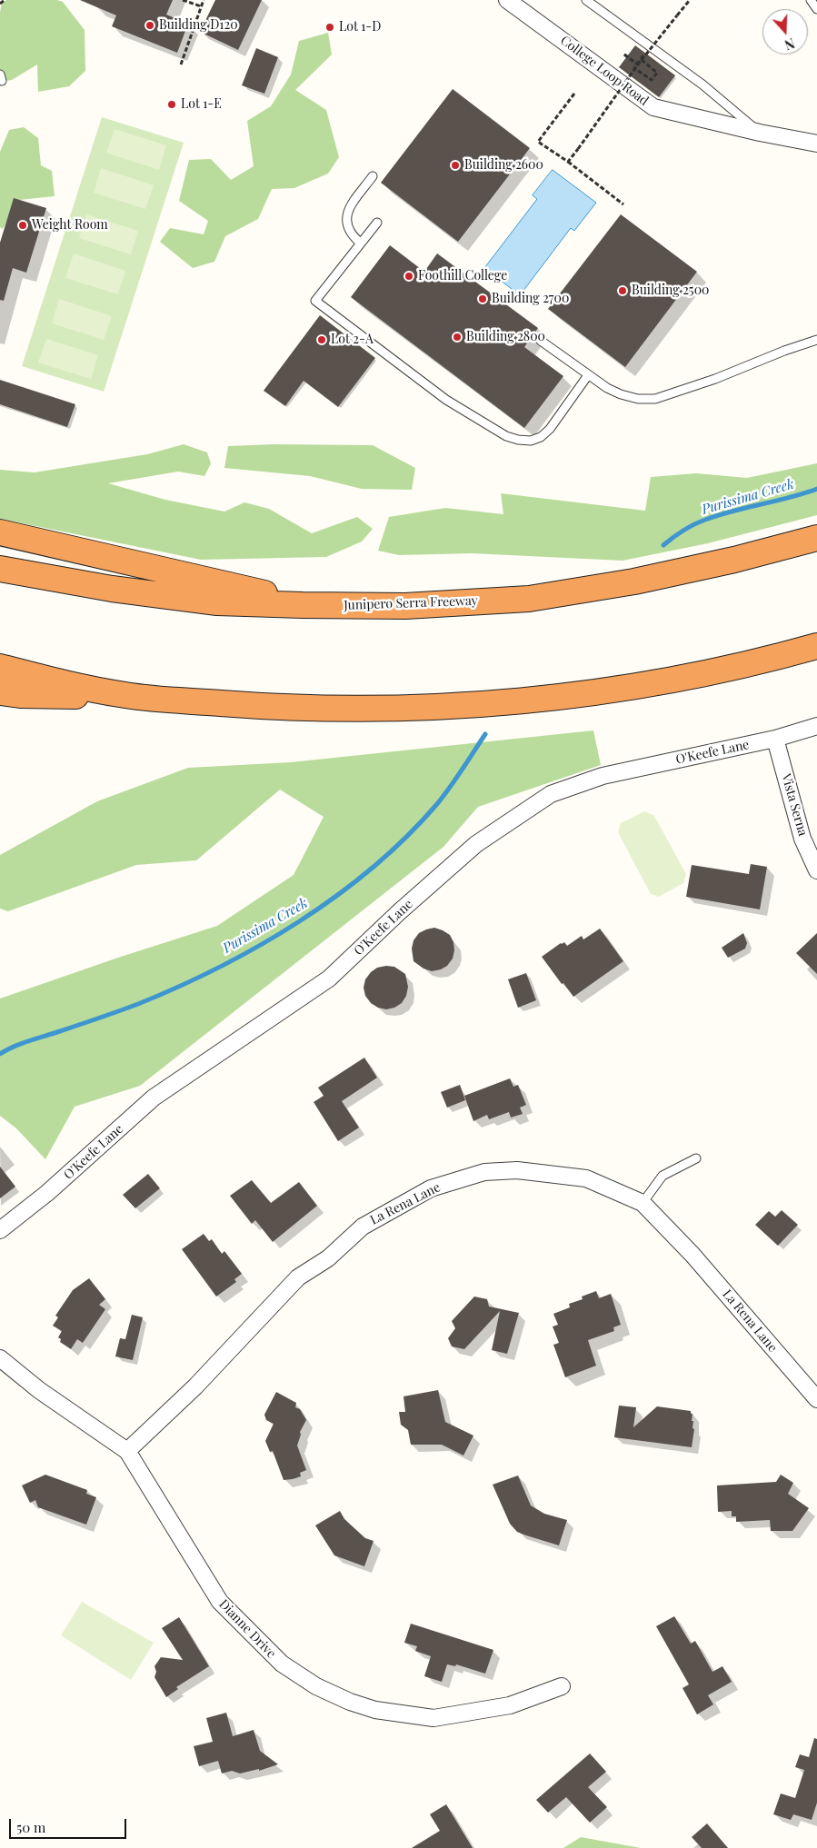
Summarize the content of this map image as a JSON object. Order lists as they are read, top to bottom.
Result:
{
  "streets": {
    "highway": ["Junipero Serra Freeway"],
    "street": [
      "College Loop Road",
      "O'Keefe Lane",
      "Vista Serna",
      "La Rena Lane",
      "Dianne Drive"
    ]
  },
  "crossings": [
    ["O'Keefe Lane", "Vista Serna"],
    ["La Rena Lane", "Dianne Drive"]
  ],
  "water": ["Purissima Creek"],
  "places": [
    "Building D120",
    "Lot 1-D",
    "Lot 1-E",
    "Building 2600",
    "Weight Room",
    "Foothill College",
    "Building 2500",
    "Building 2700",
    "Building 2800",
    "Lot 2-A"
  ],
  "scale_bar": "50 m",
  "north": "bottom"
}
